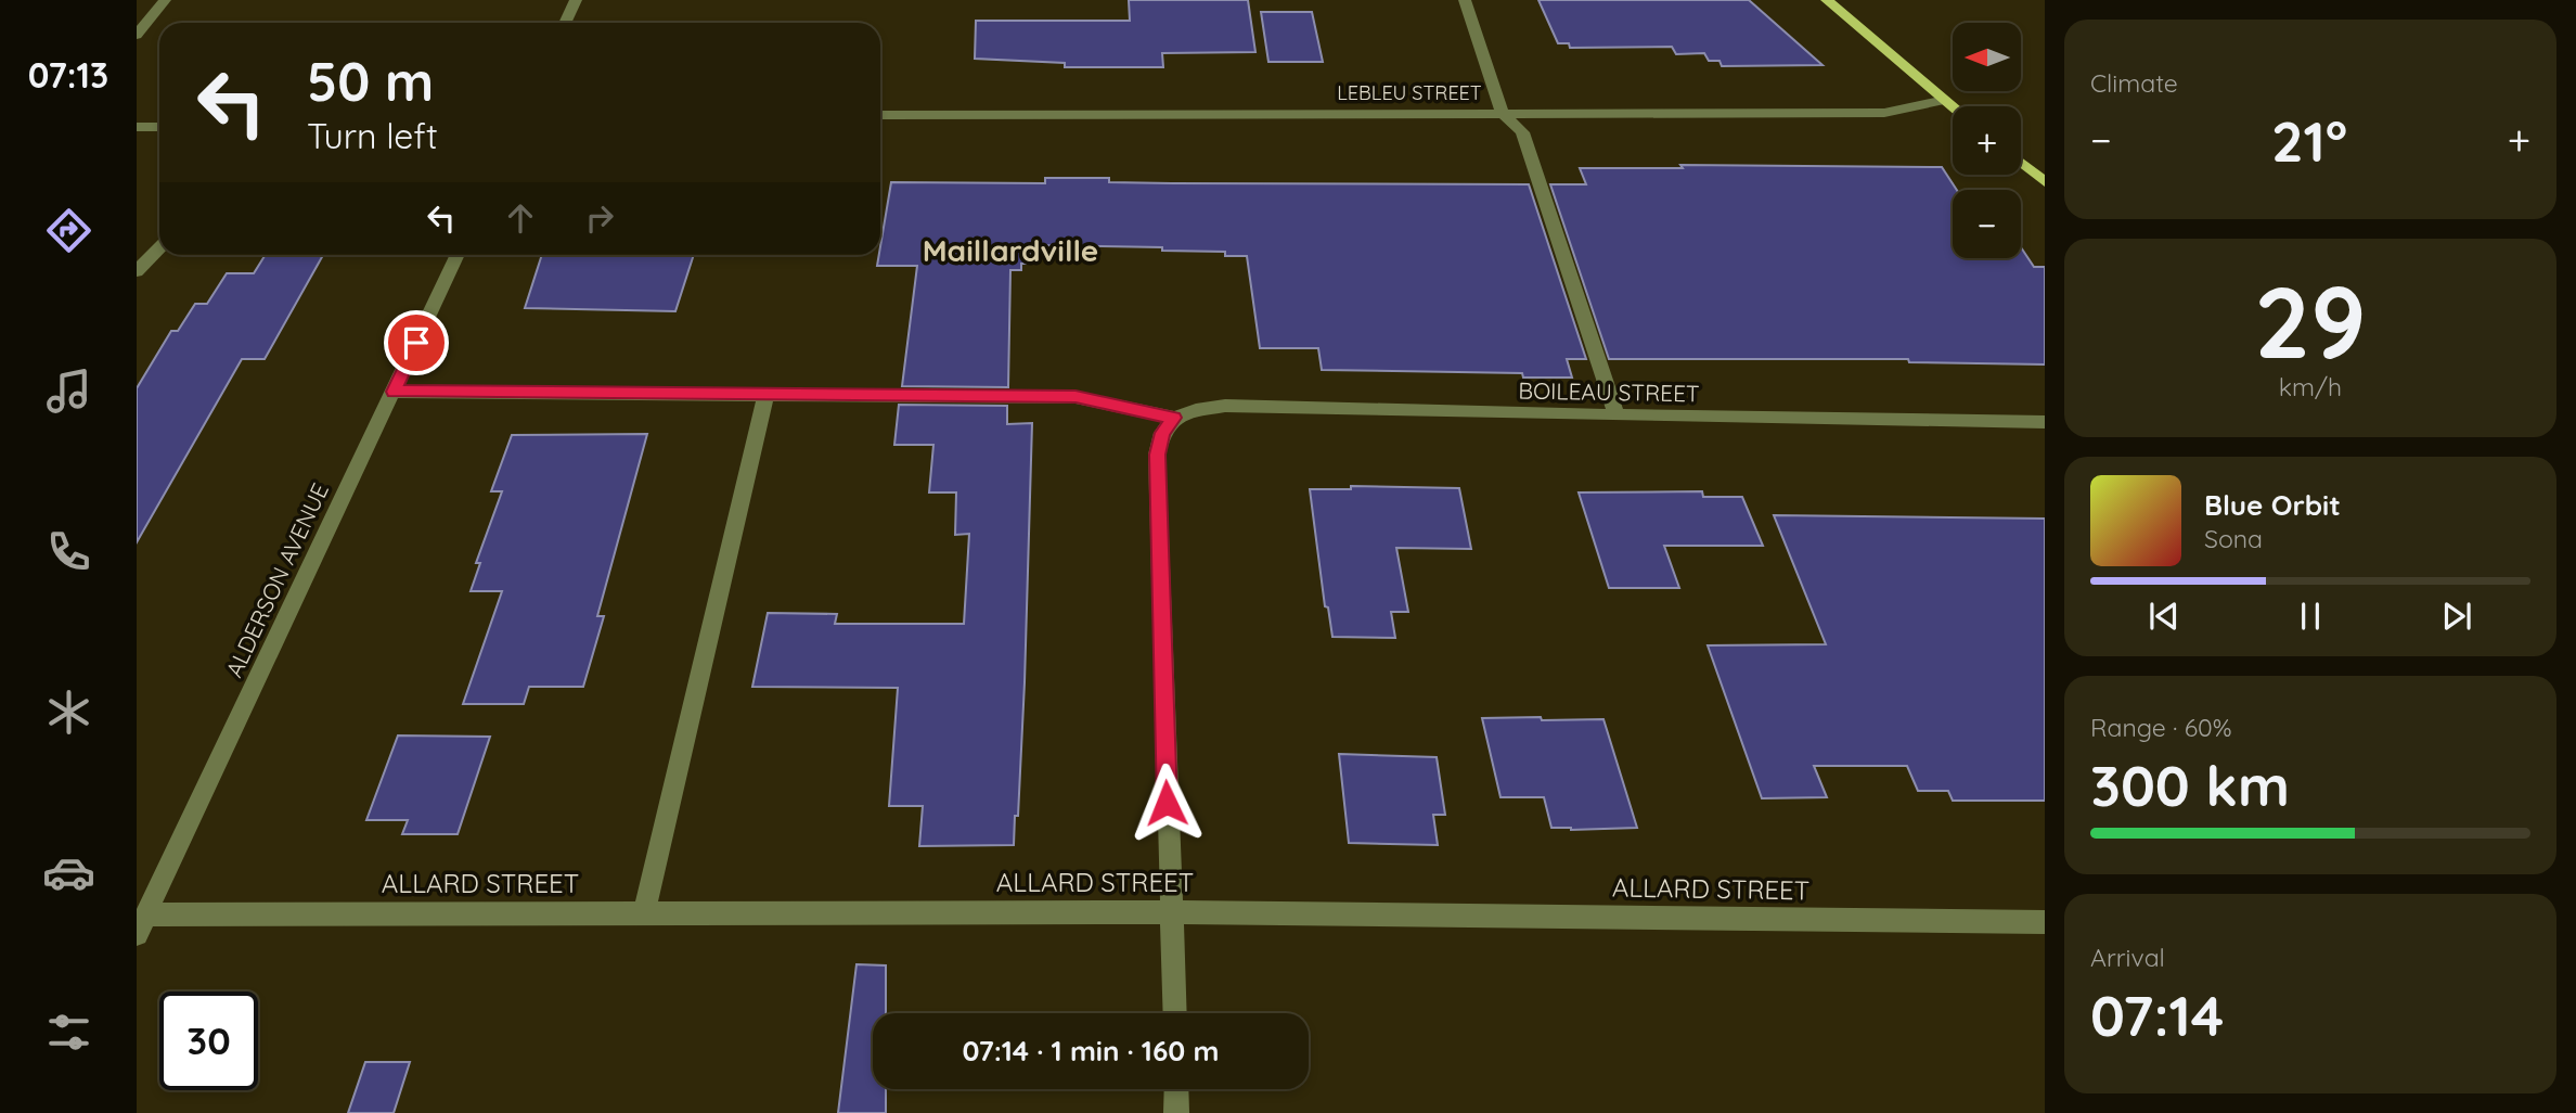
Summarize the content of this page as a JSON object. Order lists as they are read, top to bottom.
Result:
{
  "streets": {
    "street": [
      "LEBLEU STREET",
      "BOILEAU STREET",
      "ALDERSON AVENUE",
      "ALLARD STREET"
    ]
  },
  "crossings": [
    ["ALDERSON AVENUE", "ALLARD STREET"]
  ],
  "districts": ["Maillardville"],
  "north": "left",
  "page": {
    "tabs": "07:13",
    "tile": [
      "Climate",
      ["29", "km/h"],
      ["Range · 60%", "300 km"],
      ["Arrival", "07:14"]
    ],
    "map_buttons": ["+", "−"],
    "turn": ["50 m", "Turn left"],
    "heat": ["−", "21°", "+"],
    "song": ["Blue Orbit", "Sona"],
    "limit": "30",
    "trip": "07:14 · 1 min · 160 m"
  }
}
